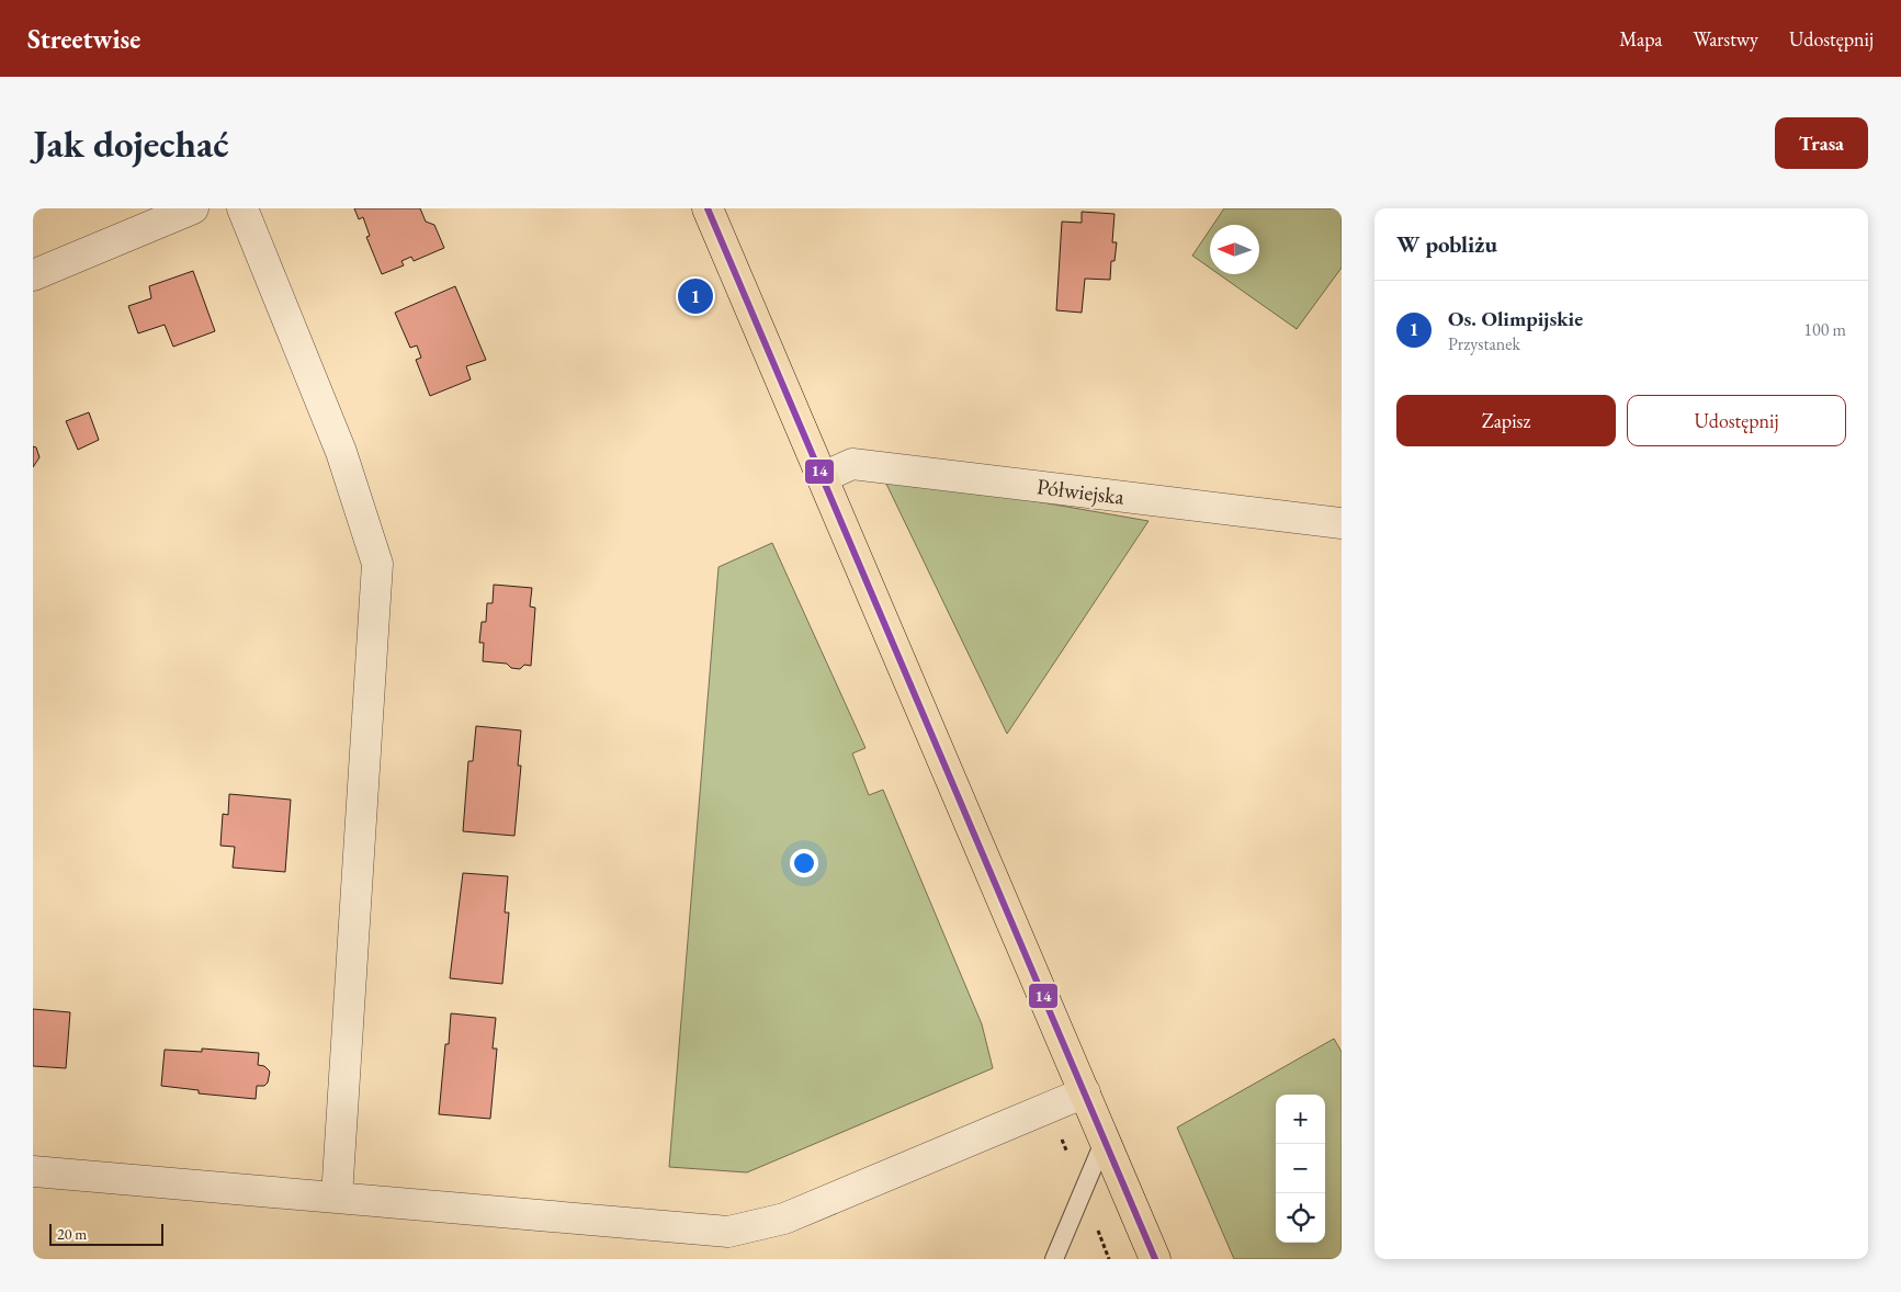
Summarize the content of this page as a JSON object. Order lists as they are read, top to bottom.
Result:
{
  "streets": {
    "street": ["Półwiejska"]
  },
  "lines": ["transit line 14"],
  "scale_bar": "20 m",
  "north": "left",
  "page": {
    "header": "Streetwise",
    "nav": ["Mapa", "Warstwy", "Udostępnij"],
    "buttons": [
      "Trasa",
      ["Zapisz", "Udostępnij"]
    ],
    "title": "Jak dojechać",
    "heading": "W pobliżu",
    "pins": "1",
    "list": [
      {
        "mark": "1",
        "name": "Os. Olimpijskie",
        "note": "Przystanek",
        "value": "100 m"
      }
    ],
    "map_buttons": ["+", "−"],
    "scale": "20 m"
  }
}
